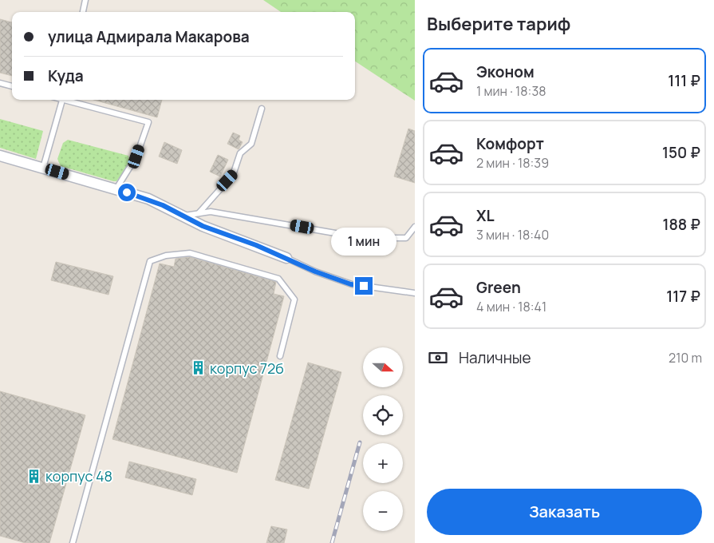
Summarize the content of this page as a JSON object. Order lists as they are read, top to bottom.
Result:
{
  "places": {
    "building": ["корпус 72б", "корпус 48"]
  },
  "north": "right",
  "page": {
    "heading": "Выберите тариф",
    "banner": ["улица Адмирала Макарова", "Куда"],
    "list": [
      {
        "name": "Эконом",
        "note": "1 мин · 18:38",
        "value": "111 ₽"
      },
      {
        "name": "Комфорт",
        "note": "2 мин · 18:39",
        "value": "150 ₽"
      },
      {
        "name": "XL",
        "note": "3 мин · 18:40",
        "value": "188 ₽"
      },
      {
        "name": "Green",
        "note": "4 мин · 18:41",
        "value": "117 ₽"
      }
    ],
    "bubble": "1 мин",
    "pay": ["Наличные", "210 m"],
    "map_buttons": ["+", "−"],
    "buttons": "Заказать"
  }
}
